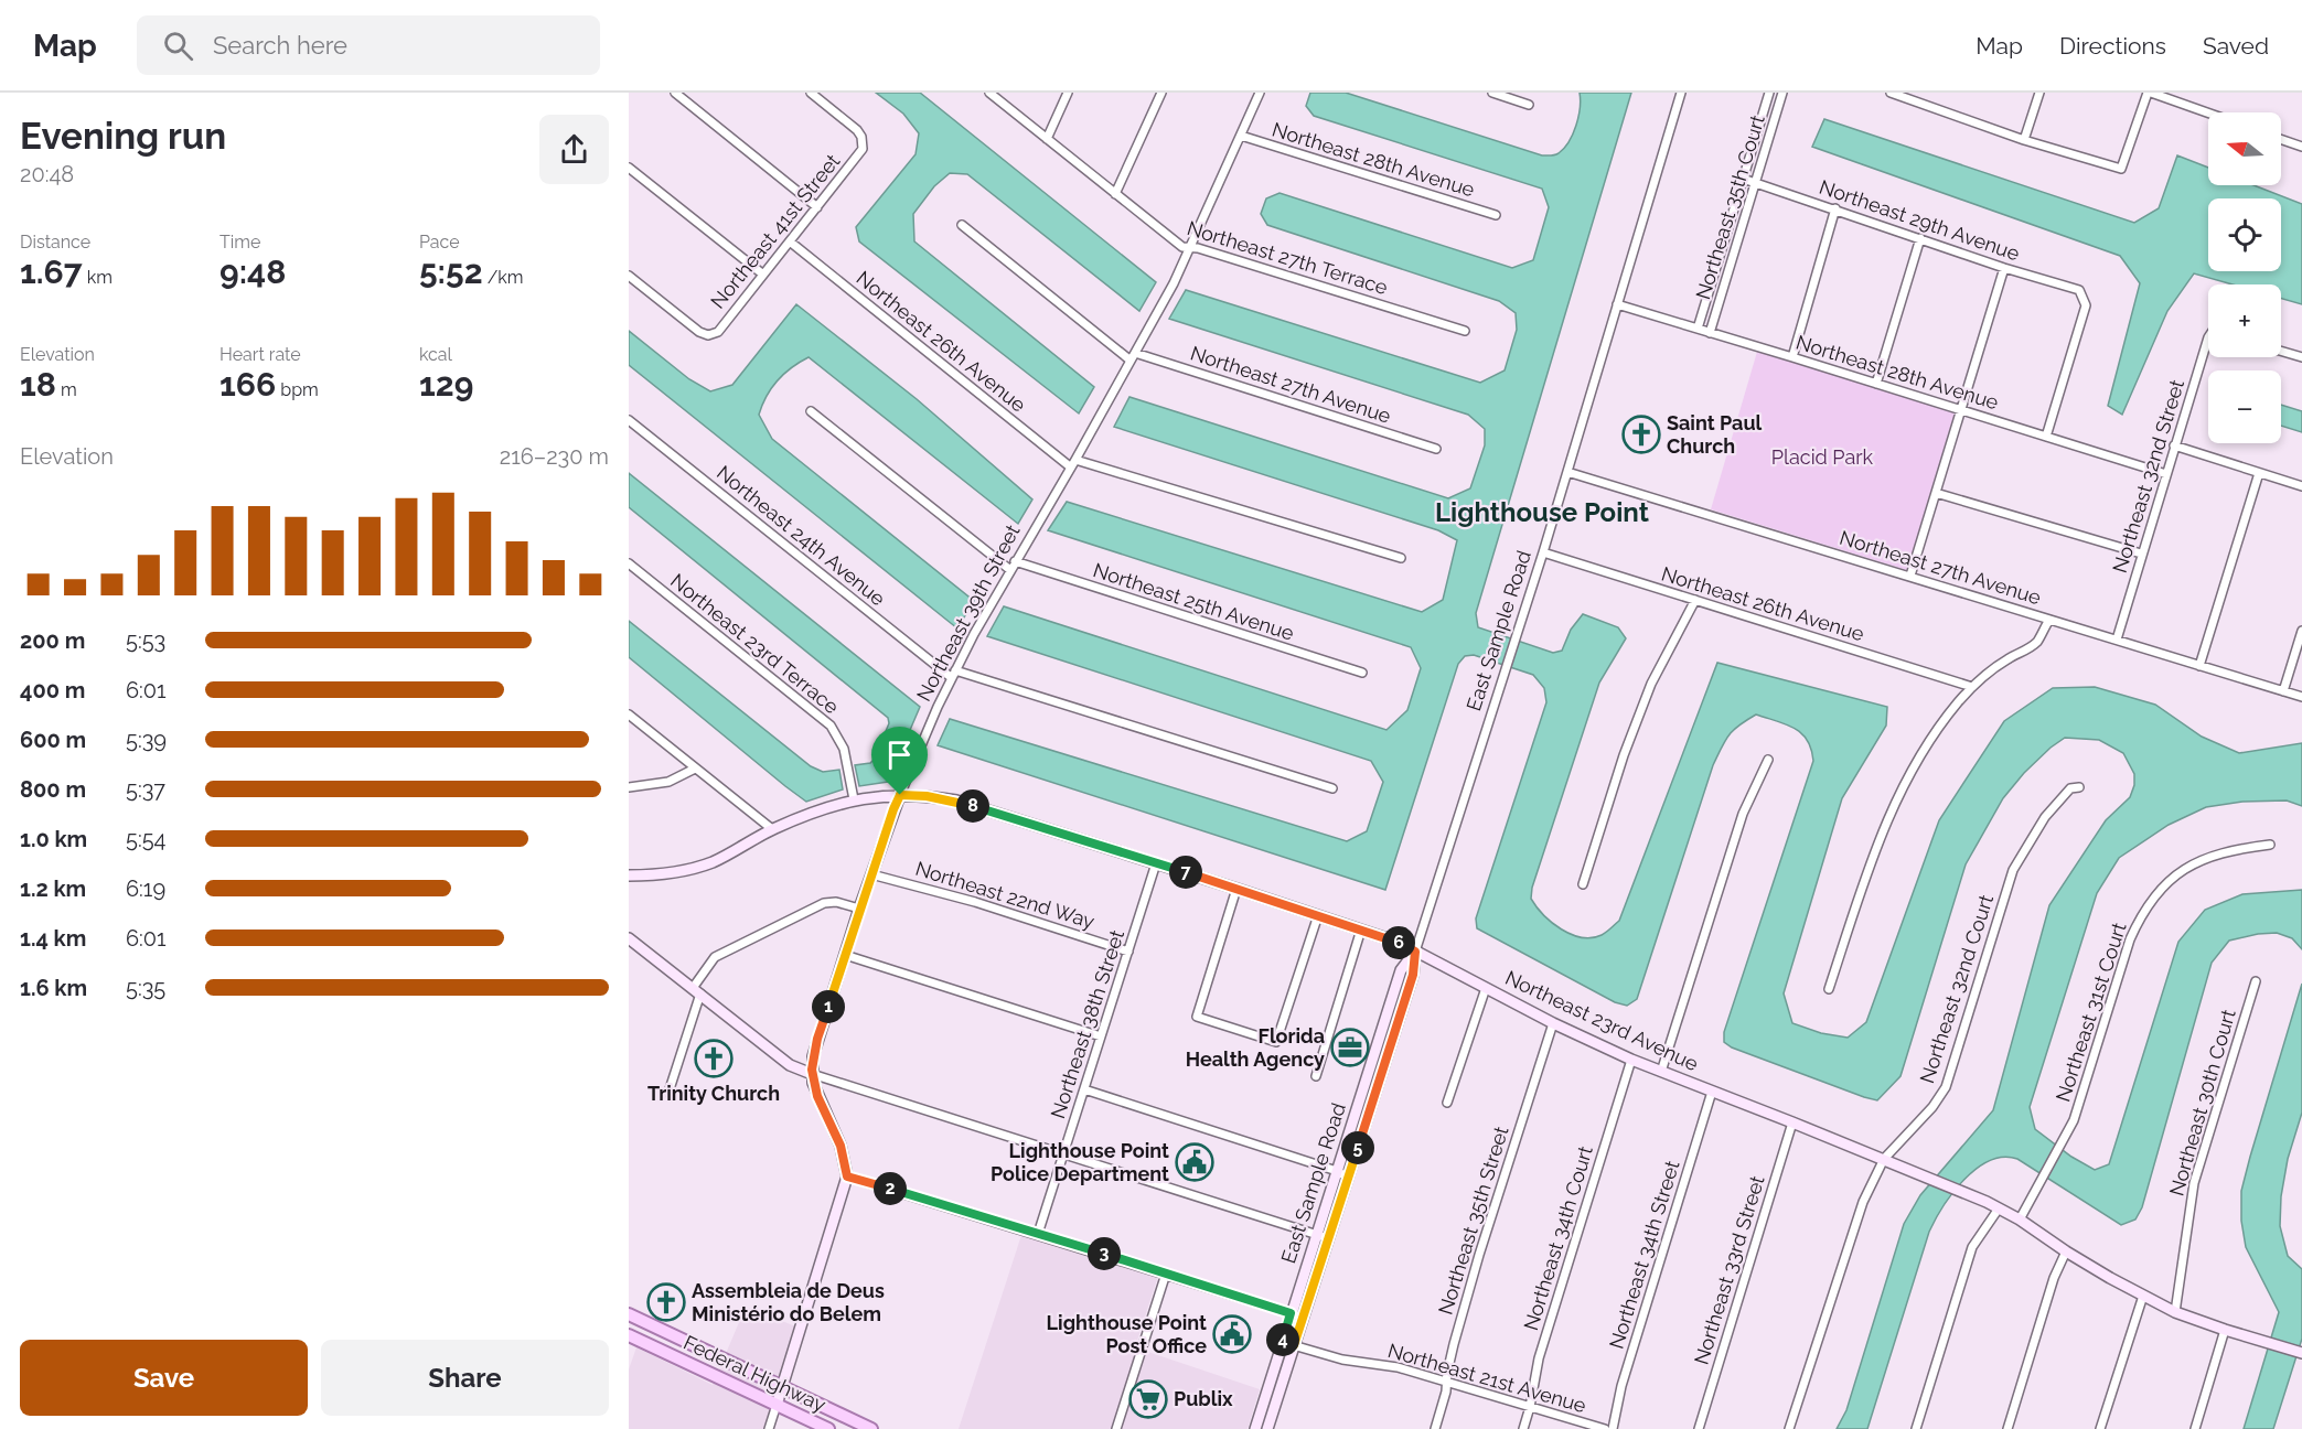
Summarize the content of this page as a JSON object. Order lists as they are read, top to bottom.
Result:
{
  "streets": {
    "main road": ["Federal Highway"],
    "street": [
      "Northeast 28th Avenue",
      "Northeast 35th Court",
      "Northeast 29th Avenue",
      "Northeast 41st Street",
      "Northeast 27th Terrace",
      "Northeast 26th Avenue",
      "Northeast 27th Avenue",
      "Northeast 32nd Street",
      "Northeast 24th Avenue",
      "Northeast 25th Avenue",
      "Northeast 39th Street",
      "East Sample Road",
      "Northeast 23rd Terrace",
      "Northeast 22nd Way",
      "Northeast 32nd Court",
      "Northeast 31st Court",
      "Northeast 23rd Avenue",
      "Northeast 38th Street",
      "Northeast 30th Court",
      "Northeast 35th Street",
      "Northeast 34th Court",
      "Northeast 34th Street",
      "Northeast 33rd Street",
      "Northeast 21st Avenue"
    ]
  },
  "crossings": [
    ["Northeast 28th Avenue", "Northeast 35th Court"],
    ["Northeast 28th Avenue", "Northeast 29th Avenue"],
    ["Northeast 28th Avenue", "Northeast 32nd Street"],
    ["Northeast 28th Avenue", "Northeast 39th Street"],
    ["Northeast 28th Avenue", "East Sample Road"],
    ["Northeast 35th Court", "Northeast 29th Avenue"],
    ["Northeast 41st Street", "Northeast 26th Avenue"],
    ["Northeast 27th Terrace", "Northeast 39th Street"],
    ["Northeast 26th Avenue", "Northeast 39th Street"],
    ["Northeast 26th Avenue", "East Sample Road"],
    ["Northeast 27th Avenue", "Northeast 32nd Street"],
    ["Northeast 27th Avenue", "Northeast 39th Street"],
    ["Northeast 27th Avenue", "East Sample Road"],
    ["Northeast 24th Avenue", "Northeast 39th Street"],
    ["Northeast 25th Avenue", "Northeast 39th Street"],
    ["Northeast 39th Street", "Northeast 22nd Way"],
    ["Northeast 39th Street", "Northeast 23rd Avenue"],
    ["Northeast 39th Street", "Federal Highway"],
    ["East Sample Road", "Northeast 23rd Avenue"],
    ["East Sample Road", "Northeast 21st Avenue"],
    ["Northeast 22nd Way", "Northeast 38th Street"],
    ["Northeast 32nd Court", "Northeast 23rd Avenue"],
    ["Northeast 31st Court", "Northeast 23rd Avenue"],
    ["Northeast 23rd Avenue", "Northeast 38th Street"],
    ["Northeast 23rd Avenue", "Northeast 30th Court"],
    ["Northeast 23rd Avenue", "Northeast 35th Street"],
    ["Northeast 23rd Avenue", "Northeast 34th Court"],
    ["Northeast 23rd Avenue", "Northeast 34th Street"],
    ["Northeast 23rd Avenue", "Northeast 33rd Street"],
    ["Northeast 35th Street", "Northeast 21st Avenue"],
    ["Northeast 34th Court", "Northeast 21st Avenue"]
  ],
  "districts": ["Lighthouse Point"],
  "parks": ["Placid Park"],
  "places": {
    "church": ["Saint Paul Church", "Trinity Church", "Assembleia de Deus Ministério do Belem"],
    "office": ["Florida Health Agency"],
    "public building": ["Lighthouse Point Police Department", "Lighthouse Point Post Office"],
    "supermarket": ["Publix"]
  },
  "north": "left",
  "page": {
    "header": "Map",
    "search": "Search here",
    "nav": ["Map", "Directions", "Saved"],
    "heading": ["Evening run", "20:48"],
    "map_buttons": ["+", "−"],
    "stats": [
      ["Distance", "1.67 km"],
      ["Time", "9:48"],
      ["Pace", "5:52 /km"],
      ["Elevation", "18 m"],
      ["Heart rate", "166 bpm"],
      ["kcal", "129"]
    ],
    "chart": ["Elevation", "216–230 m"],
    "list": [
      {
        "name": "200 m",
        "note": "5:53"
      },
      {
        "name": "400 m",
        "note": "6:01"
      },
      {
        "name": "600 m",
        "note": "5:39"
      },
      {
        "name": "800 m",
        "note": "5:37"
      },
      {
        "name": "1.0 km",
        "note": "5:54"
      },
      {
        "name": "1.2 km",
        "note": "6:19"
      },
      {
        "name": "1.4 km",
        "note": "6:01"
      },
      {
        "name": "1.6 km",
        "note": "5:35"
      }
    ],
    "pins": [
      "8",
      "7",
      "6",
      "1",
      "5",
      "2",
      "3",
      "4"
    ],
    "buttons": ["Save", "Share"]
  }
}
